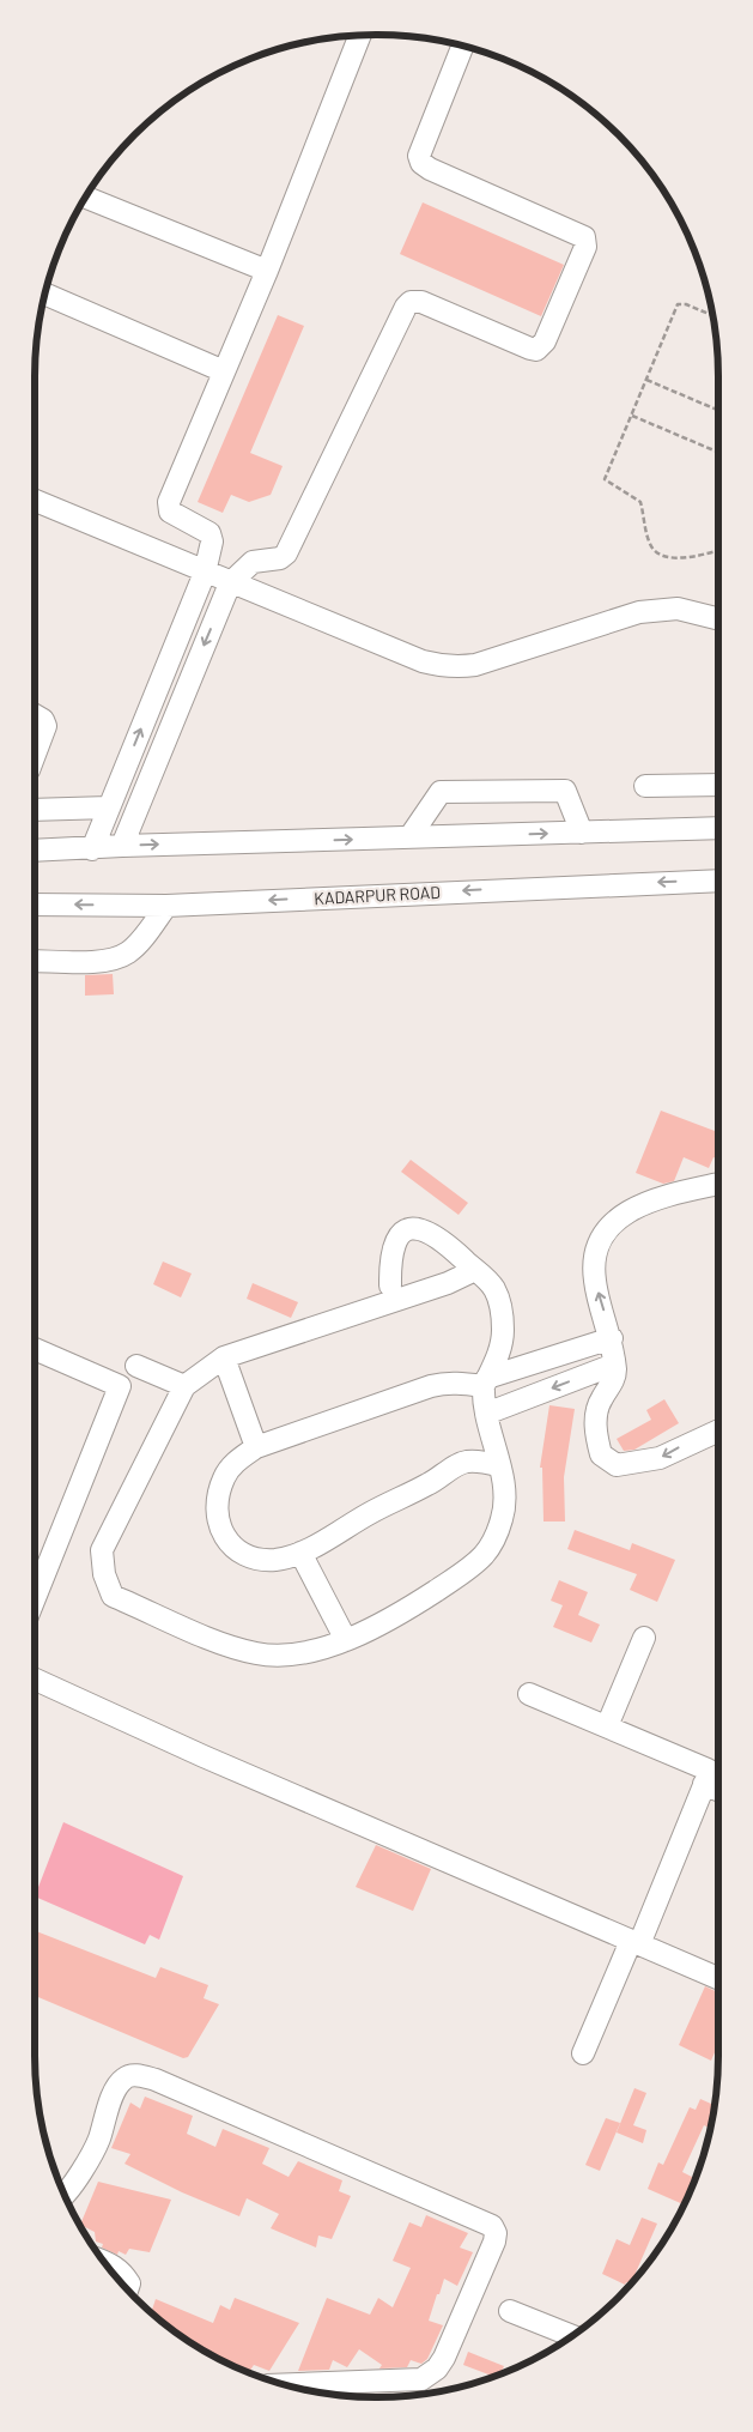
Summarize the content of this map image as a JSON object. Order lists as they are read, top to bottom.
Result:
{
  "streets": {
    "street": ["KADARPUR ROAD"]
  }
}
